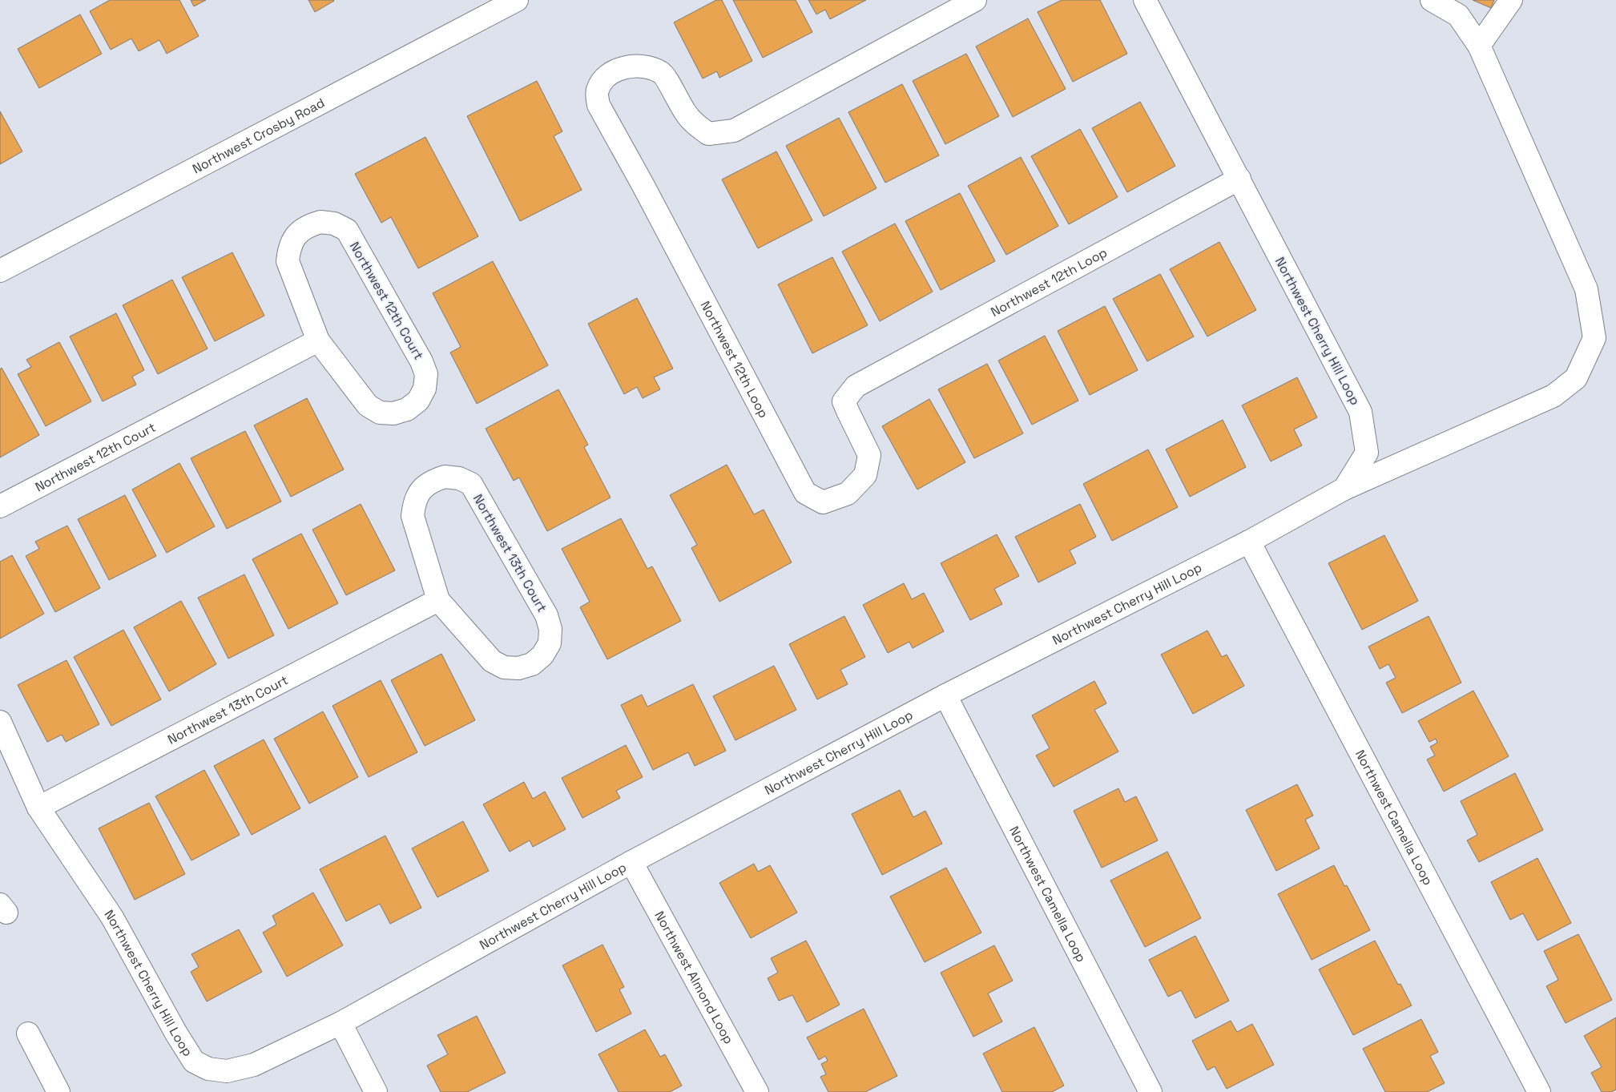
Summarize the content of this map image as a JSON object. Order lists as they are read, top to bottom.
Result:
{
  "streets": {
    "street": [
      "Northwest Crosby Road",
      "Northwest 12th Loop",
      "Northwest 12th Court",
      "Northwest Cherry Hill Loop",
      "Northwest 13th Court",
      "Northwest Camella Loop",
      "Northwest Almond Loop"
    ]
  },
  "crossings": [
    ["Northwest 12th Loop", "Northwest Cherry Hill Loop"],
    ["Northwest Cherry Hill Loop", "Northwest 13th Court"],
    ["Northwest Cherry Hill Loop", "Northwest Camella Loop"],
    ["Northwest Cherry Hill Loop", "Northwest Almond Loop"]
  ]
}
